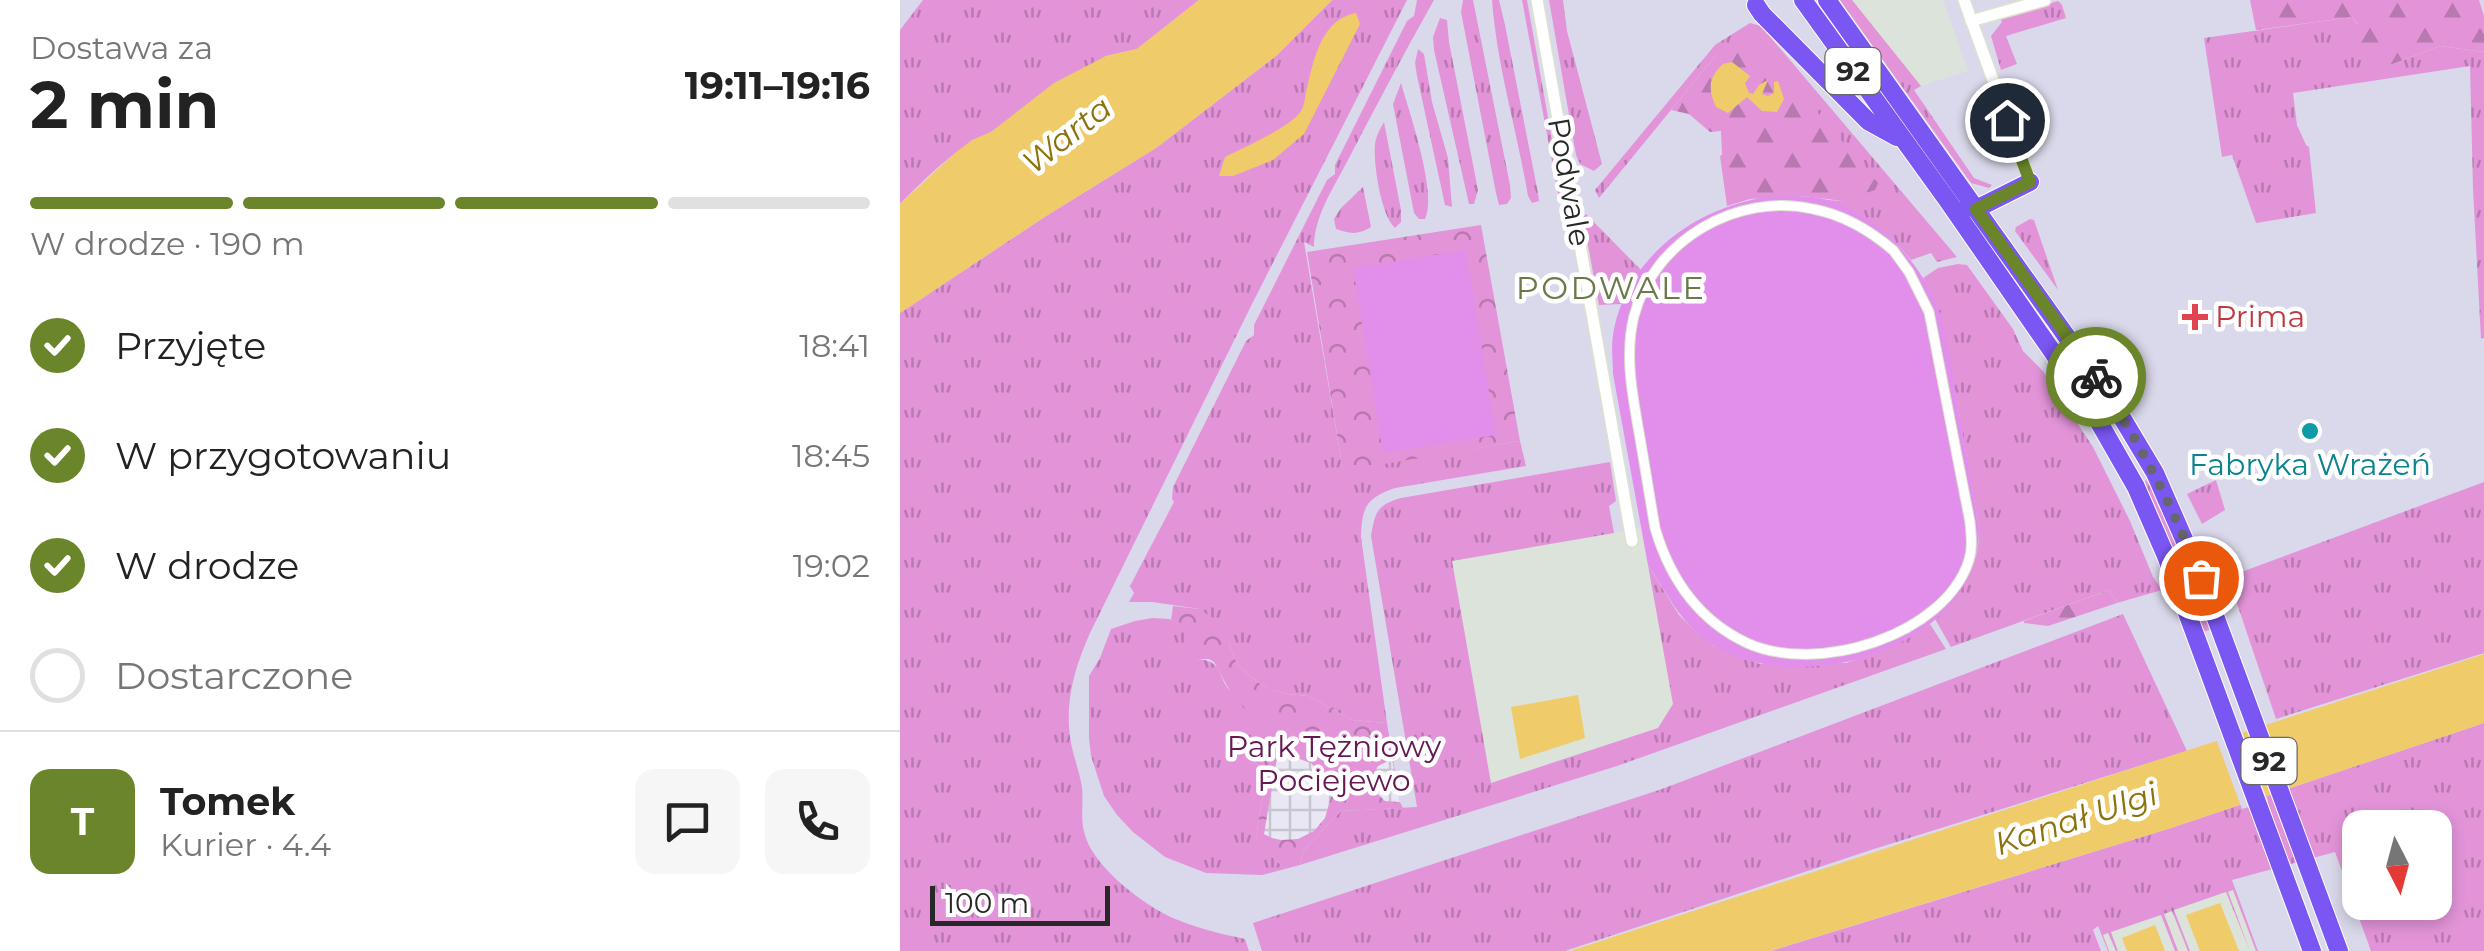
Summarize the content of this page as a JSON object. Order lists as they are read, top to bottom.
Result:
{
  "streets": {
    "main road": ["92"],
    "street": ["Podwale"]
  },
  "districts": ["PODWALE"],
  "water": ["Warta", "Kanał Ulgi"],
  "parks": ["Park Tężniowy Pociejewo"],
  "places": {
    "health": ["Prima"],
    "other": ["Fabryka Wrażeń"]
  },
  "scale_bar": "100 m",
  "north": "bottom",
  "page": {
    "heading": ["2 min", "Dostawa za", "19:11–19:16"],
    "panel": ["Tomek", "Kurier · 4.4"],
    "bar": "W drodze · 190 m",
    "list": [
      ["Przyjęte", "18:41"],
      ["W przygotowaniu", "18:45"],
      ["W drodze", "19:02"],
      "Dostarczone"
    ],
    "round": "T",
    "scale": "100 m"
  }
}
